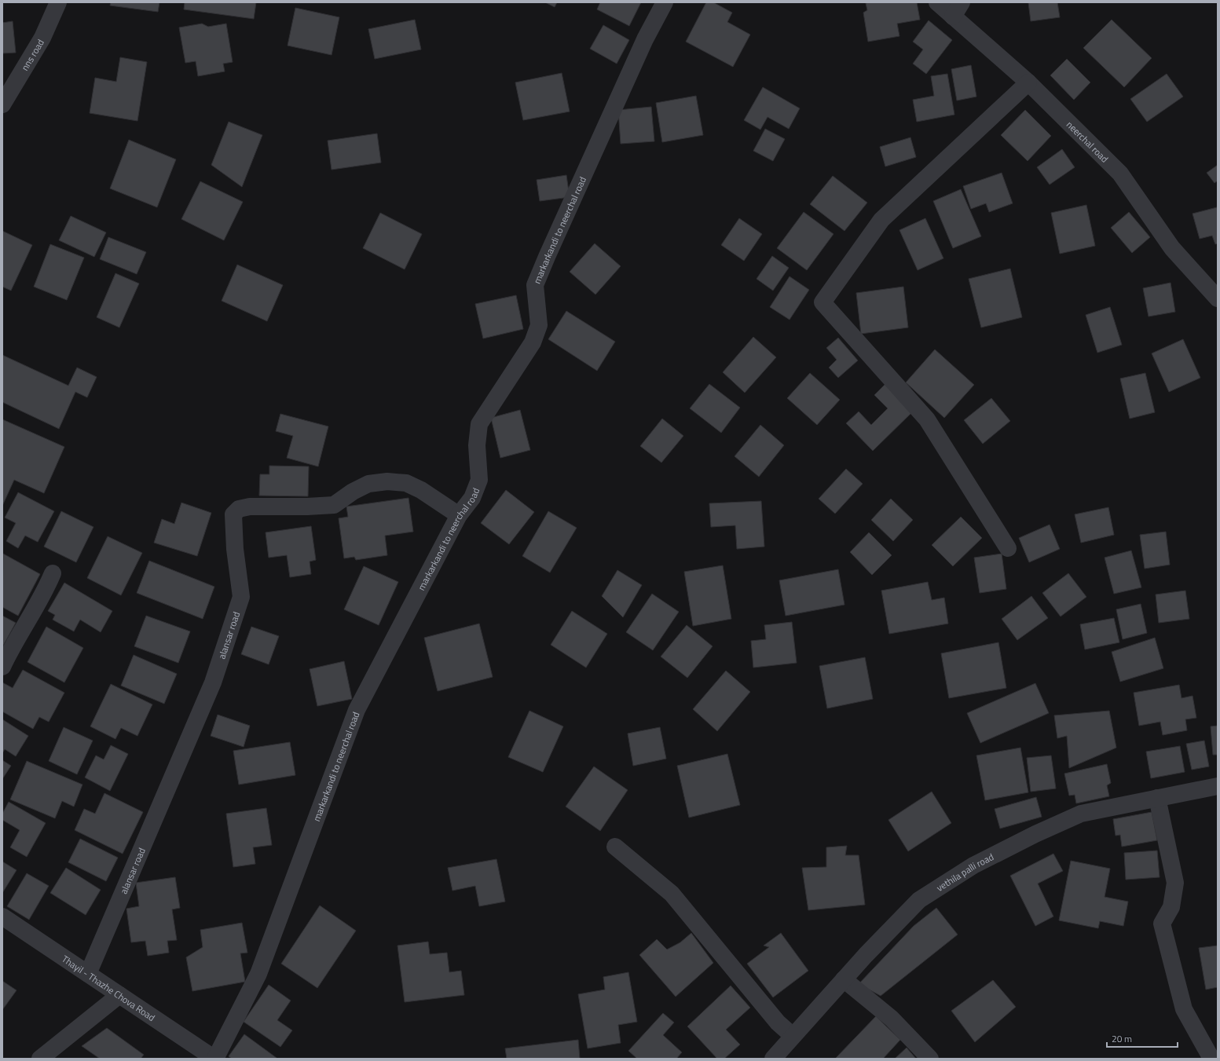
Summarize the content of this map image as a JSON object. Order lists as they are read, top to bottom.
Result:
{
  "streets": {
    "street": [
      "nns road",
      "neerchal road",
      "markarkandi to neerchal road",
      "alansar road",
      "vethila palli road",
      "Thayil - Thazhe Chova Road"
    ]
  },
  "crossings": [
    ["markarkandi to neerchal road", "alansar road"],
    ["markarkandi to neerchal road", "Thayil - Thazhe Chova Road"],
    ["alansar road", "Thayil - Thazhe Chova Road"]
  ],
  "scale_bar": "20 m"
}
